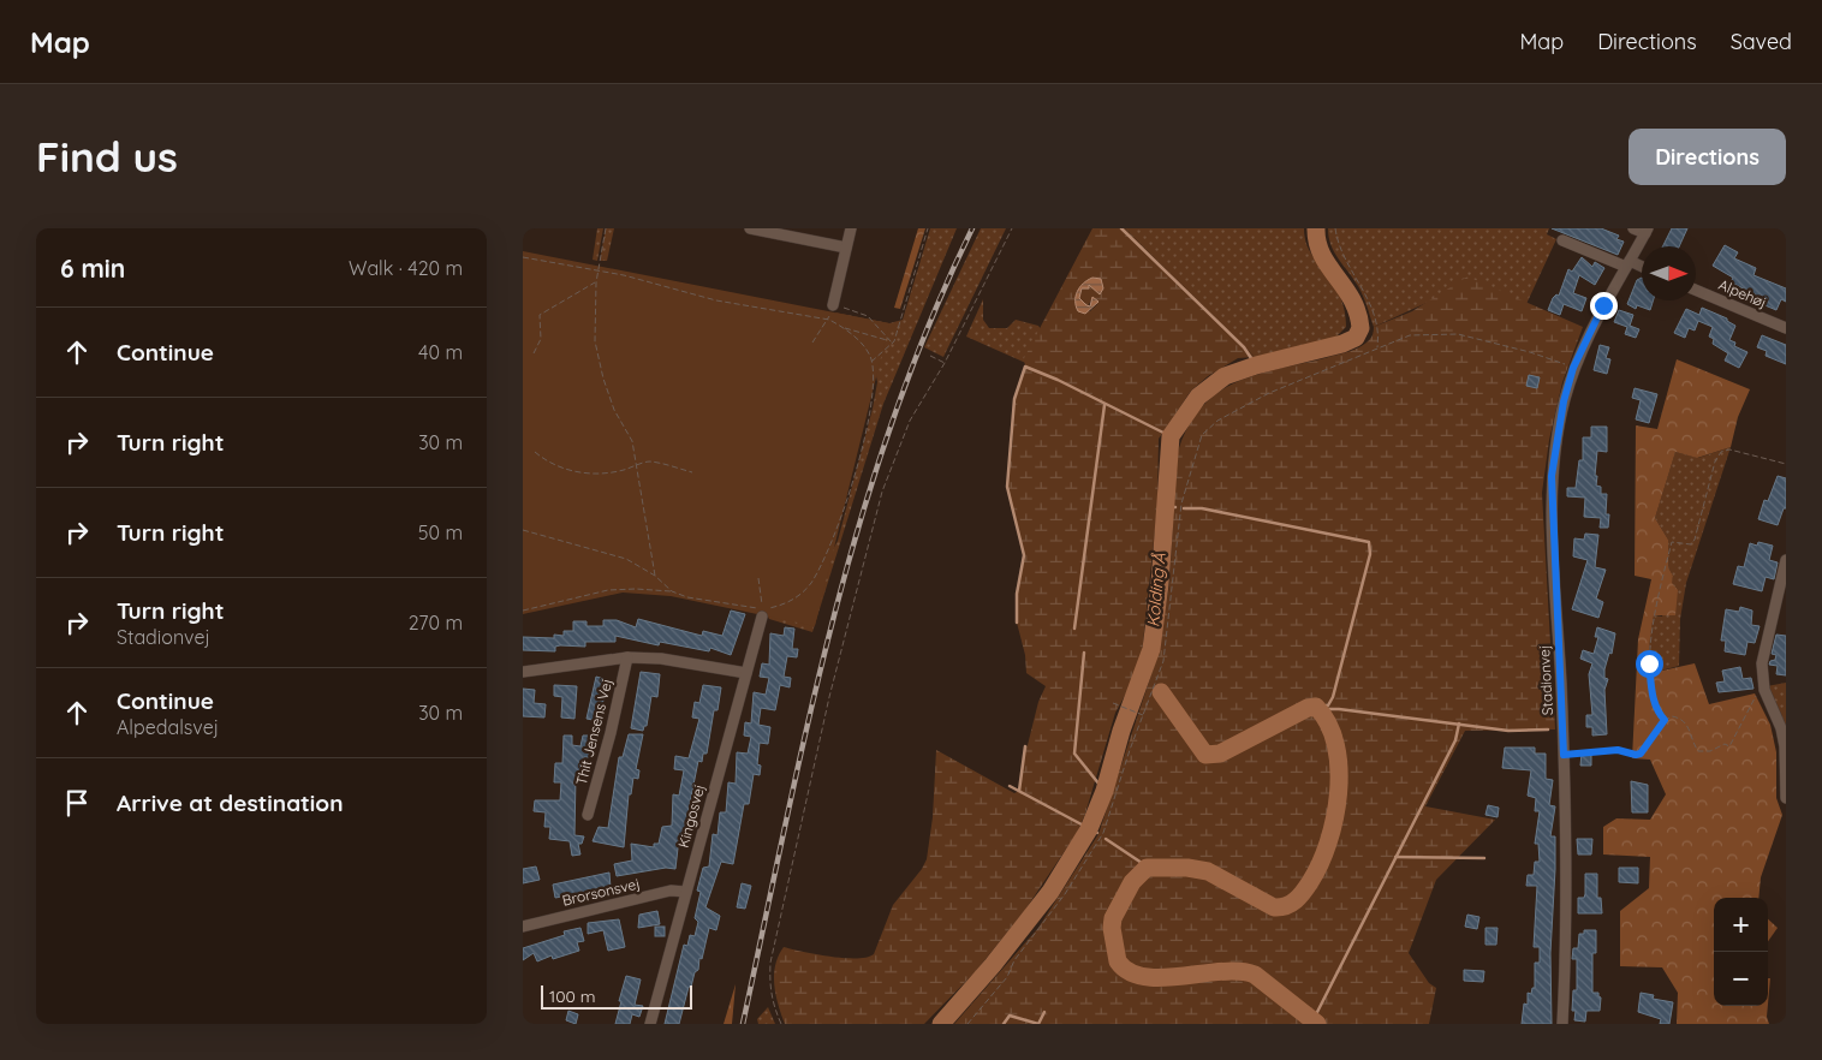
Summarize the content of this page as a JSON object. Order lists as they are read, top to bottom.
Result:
{
  "streets": {
    "street": [
      "Alpehøj",
      "Stadionvej",
      "Thit Jensens Vej",
      "Kingosvej",
      "Brorsonsvej"
    ]
  },
  "crossings": [
    ["Kingosvej", "Brorsonsvej"]
  ],
  "water": ["Kolding Å"],
  "scale_bar": "100 m",
  "north": "right",
  "page": {
    "header": "Map",
    "nav": ["Map", "Directions", "Saved"],
    "buttons": "Directions",
    "title": "Find us",
    "heading": ["6 min", "Walk · 420 m"],
    "list": [
      ["Continue", "40 m"],
      ["Turn right", "30 m"],
      ["Turn right", "50 m"],
      ["Turn right", "Stadionvej", "270 m"],
      ["Continue", "Alpedalsvej", "30 m"],
      "Arrive at destination"
    ],
    "map_buttons": ["+", "−"],
    "scale": "100 m"
  }
}
